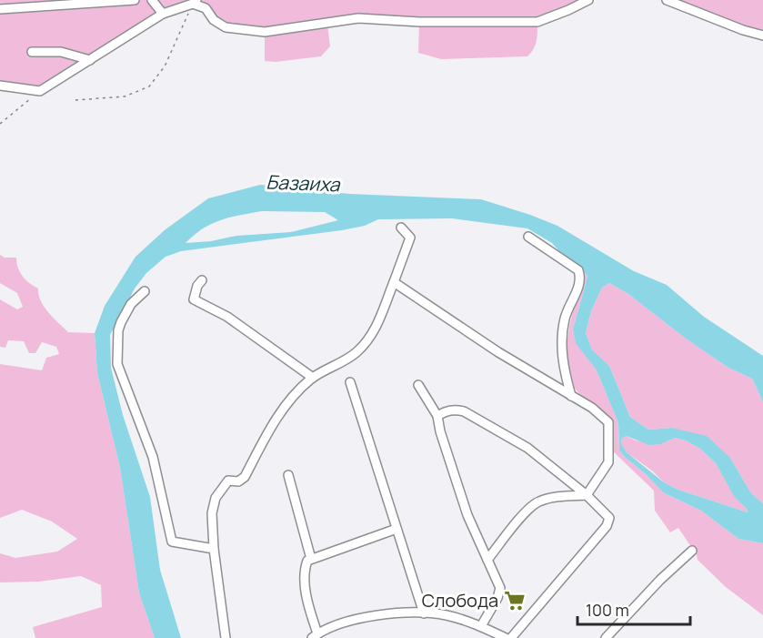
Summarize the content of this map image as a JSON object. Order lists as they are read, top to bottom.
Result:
{
  "water": ["Базаиха"],
  "places": {
    "supermarket": ["Слобода"]
  },
  "scale_bar": "100 m"
}
